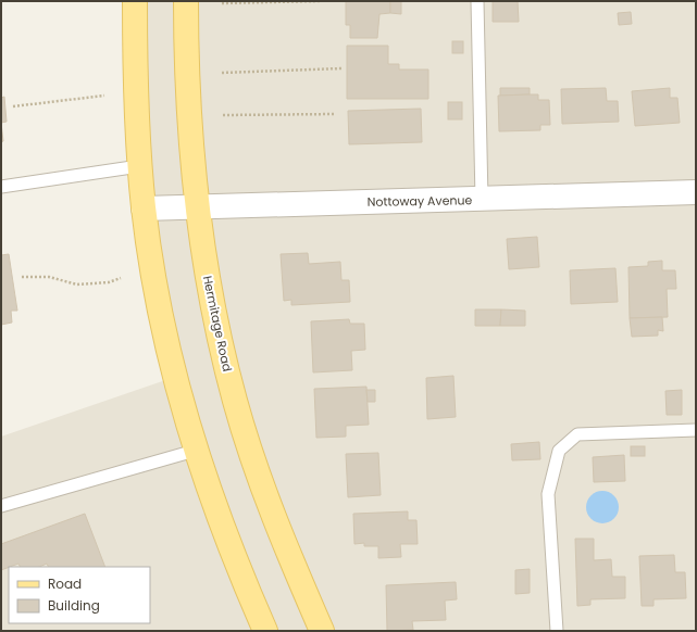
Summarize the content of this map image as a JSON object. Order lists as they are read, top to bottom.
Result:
{
  "streets": {
    "main road": ["Hermitage Road"],
    "street": ["Nottoway Avenue"]
  },
  "crossings": [
    ["Nottoway Avenue", "Hermitage Road"]
  ],
  "legend": ["Road", "Building"]
}
